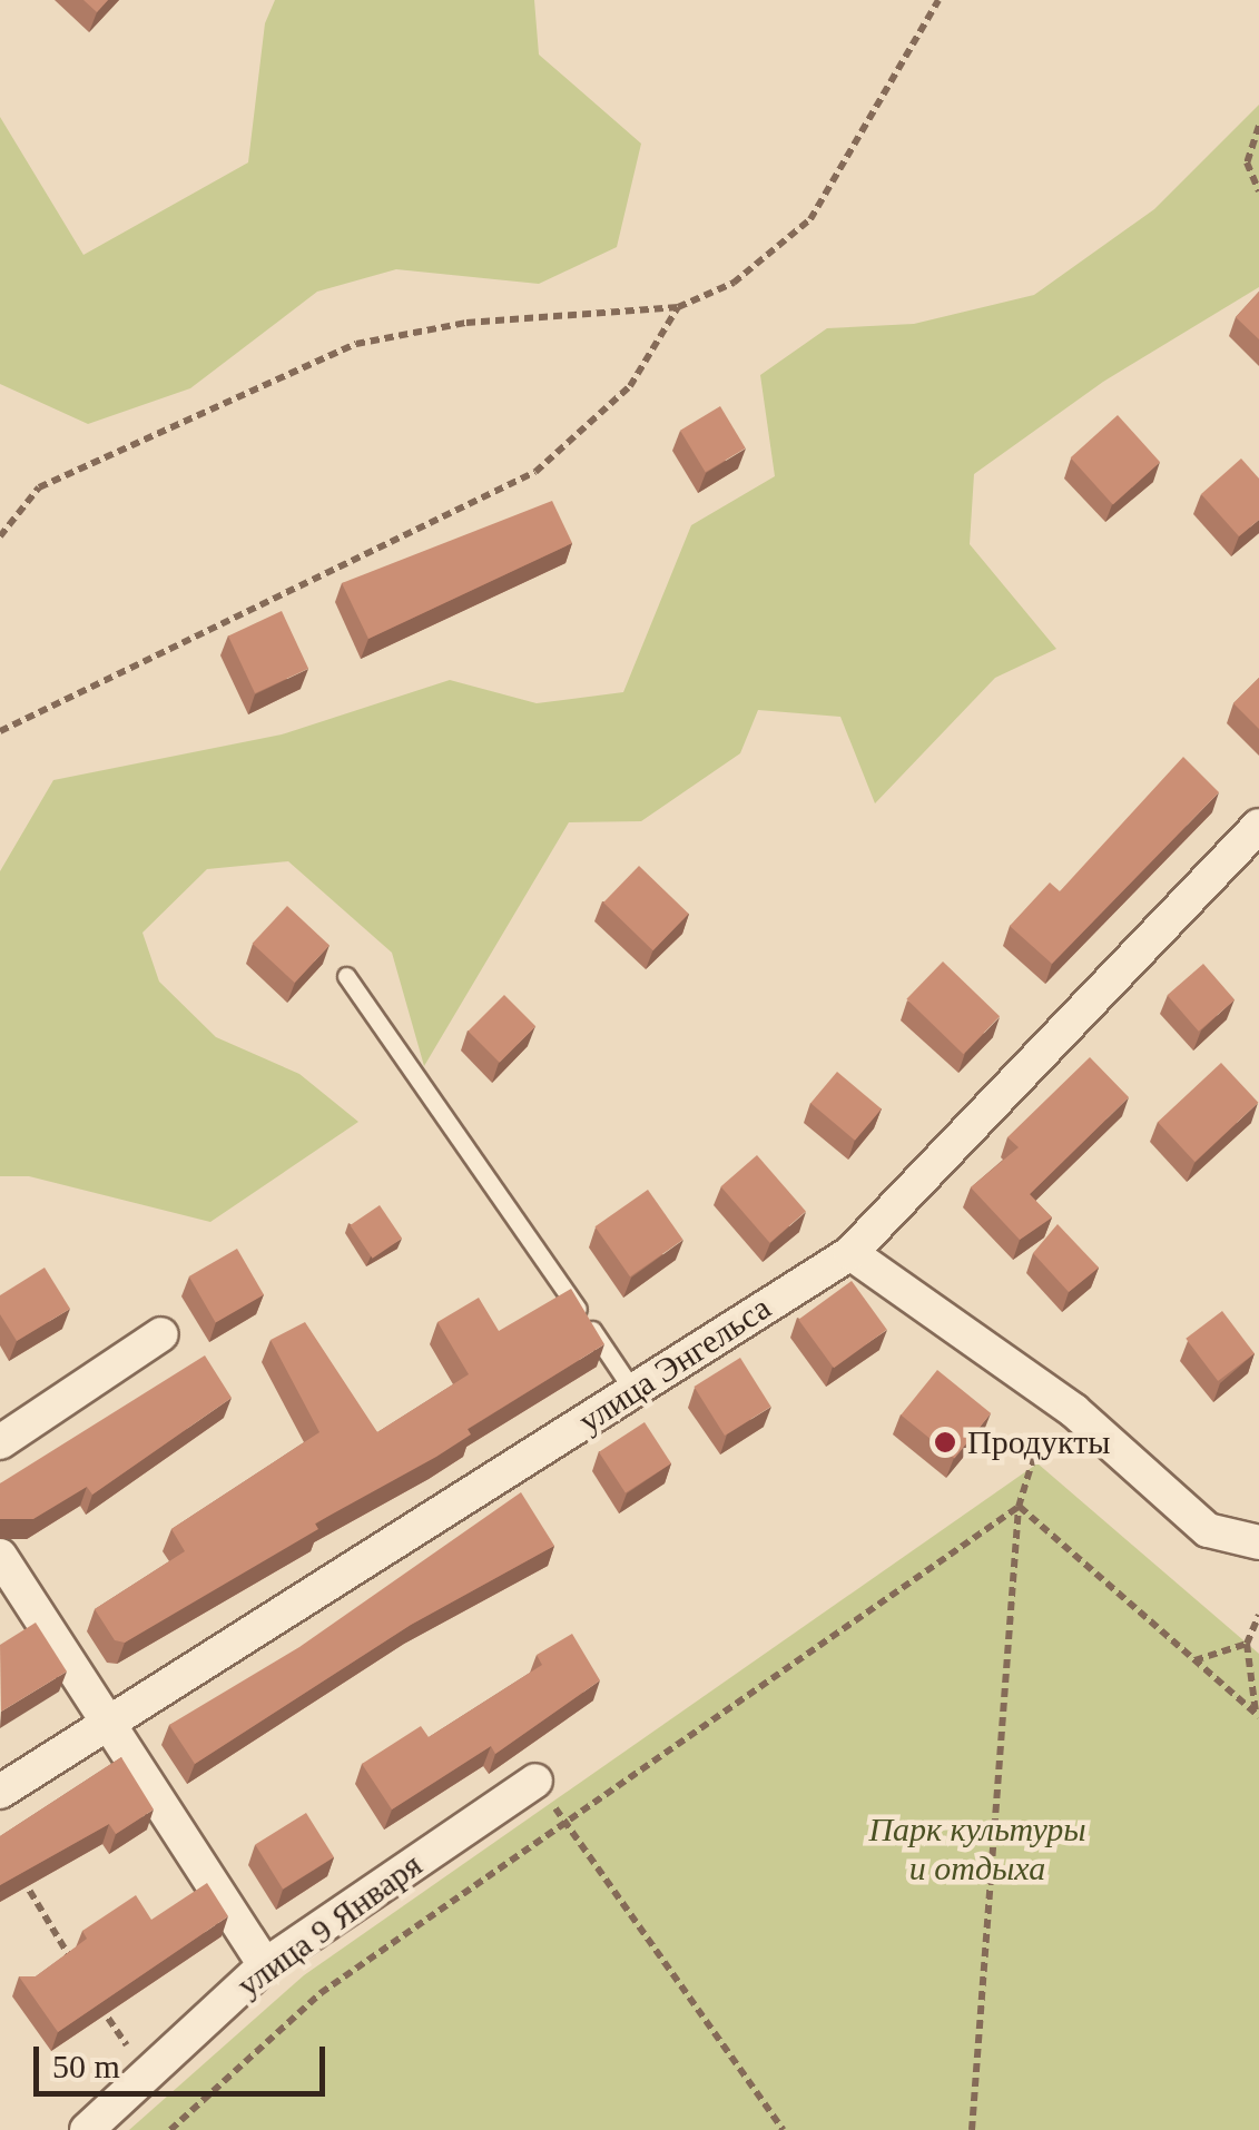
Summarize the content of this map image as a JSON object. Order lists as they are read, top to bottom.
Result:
{
  "streets": {
    "street": ["улица Энгельса", "улица 9 Января"]
  },
  "parks": ["Парк культуры и отдыха"],
  "places": ["Продукты"],
  "scale_bar": "50 m"
}
